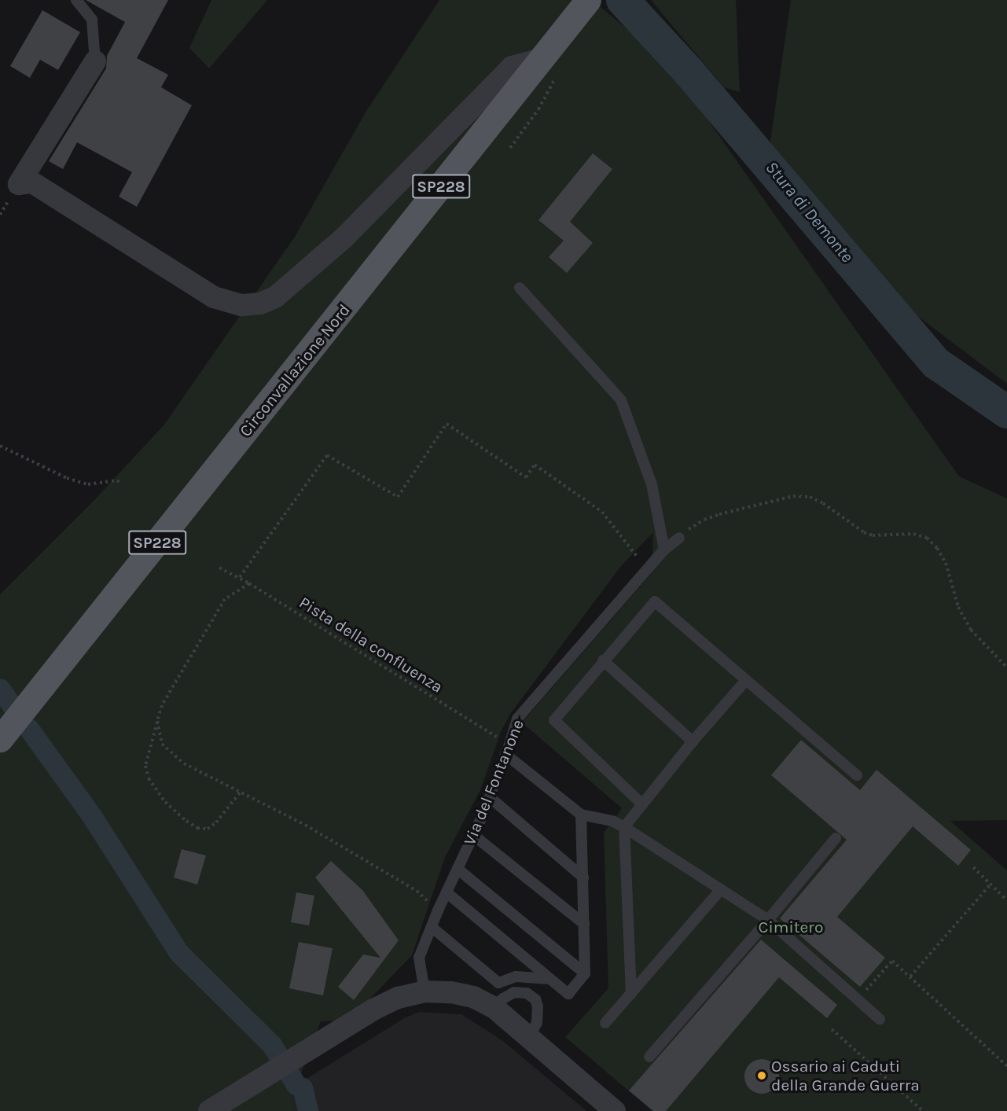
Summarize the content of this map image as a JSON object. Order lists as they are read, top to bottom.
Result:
{
  "streets": {
    "main road": ["SP228", "Circonvallazione Nord"],
    "lane": ["Via del Fontanone"],
    "path": ["Pista della confluenza"]
  },
  "crossings": [
    ["Pista della confluenza", "Via del Fontanone"]
  ],
  "water": ["Stura di Demonte"],
  "parks": ["Cimitero"],
  "places": ["Ossario ai Caduti della Grande Guerra"]
}
